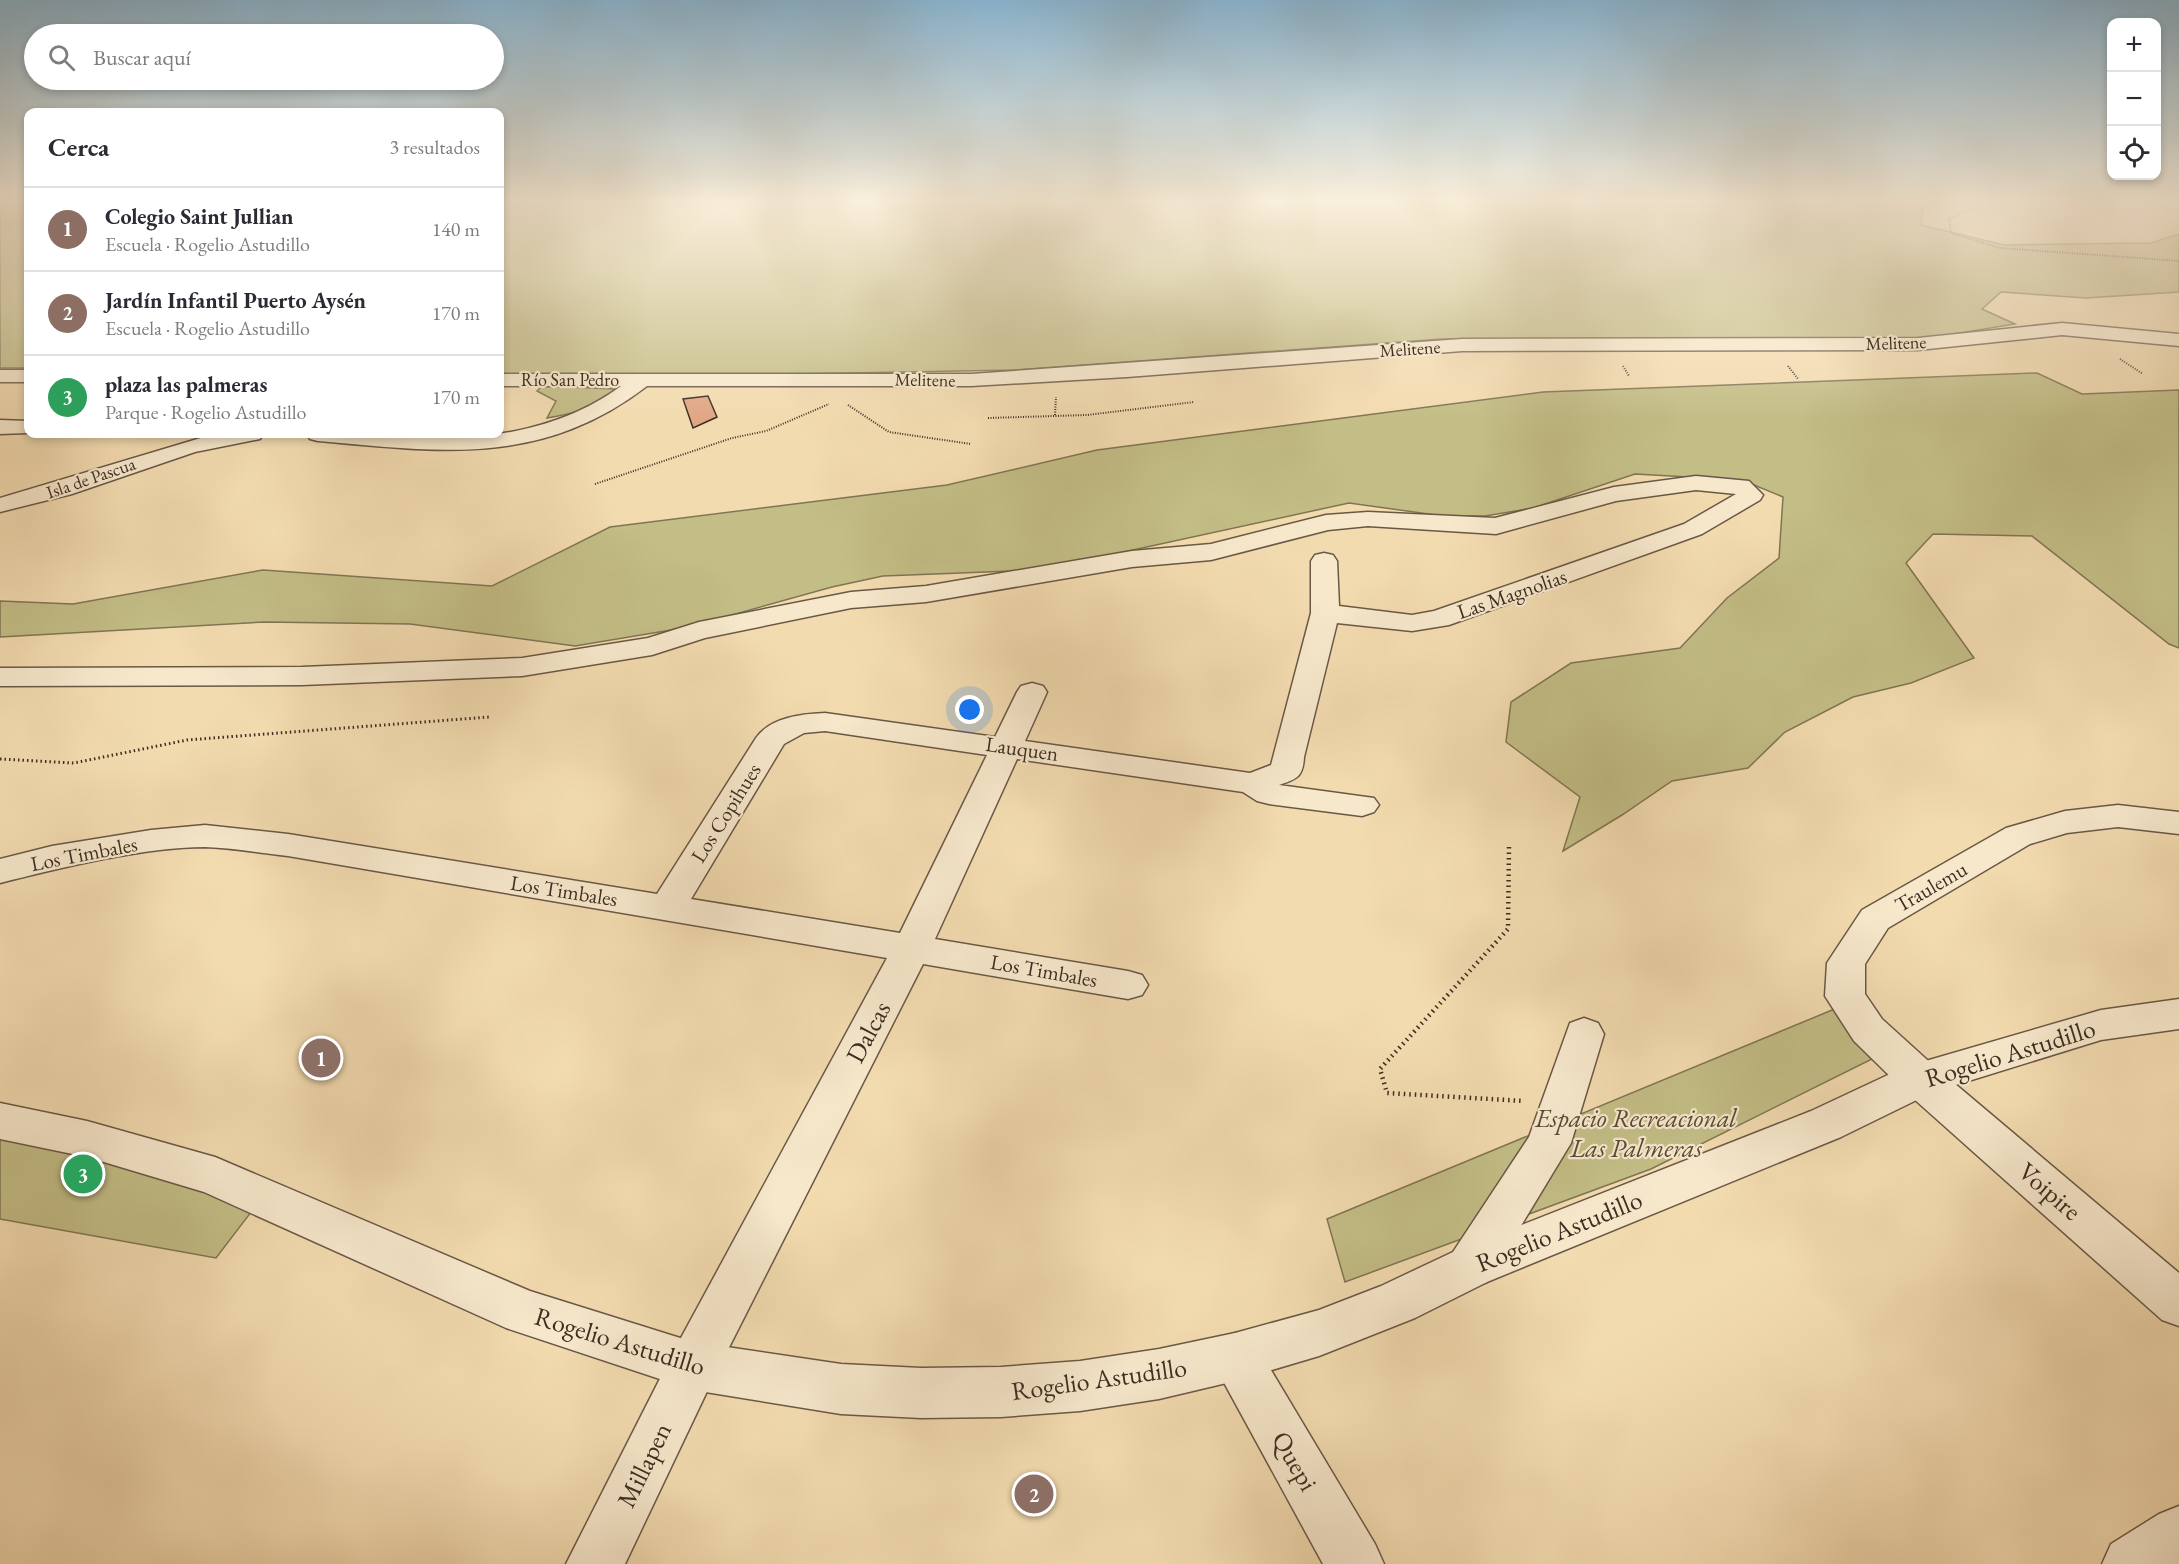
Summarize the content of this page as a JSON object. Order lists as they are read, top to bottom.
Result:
{
  "streets": {
    "street": [
      "Melitene",
      "Río San Pedro",
      "Isla de Pascua",
      "Las Magnolias",
      "Lauquen",
      "Los Copihues",
      "Los Timbales",
      "Traulemu",
      "Dalcas",
      "Rogelio Astudillo",
      "Voipire",
      "Quepi",
      "Millapen"
    ]
  },
  "crossings": [
    ["Melitene", "Río San Pedro"],
    ["Lauquen", "Los Copihues"],
    ["Lauquen", "Dalcas"],
    ["Los Copihues", "Los Timbales"],
    ["Los Timbales", "Dalcas"],
    ["Traulemu", "Rogelio Astudillo"],
    ["Traulemu", "Voipire"],
    ["Dalcas", "Rogelio Astudillo"],
    ["Dalcas", "Millapen"],
    ["Rogelio Astudillo", "Voipire"],
    ["Rogelio Astudillo", "Quepi"],
    ["Rogelio Astudillo", "Millapen"]
  ],
  "parks": ["Espacio Recreacional Las Palmeras"],
  "page": {
    "map_buttons": ["+", "−"],
    "search": "Buscar aquí",
    "heading": ["Cerca", "3 resultados"],
    "list": [
      {
        "mark": "1",
        "name": "Colegio Saint Jullian",
        "note": "Escuela · Rogelio Astudillo",
        "value": "140 m"
      },
      {
        "mark": "2",
        "name": "Jardín Infantil Puerto Aysén",
        "note": "Escuela · Rogelio Astudillo",
        "value": "170 m"
      },
      {
        "mark": "3",
        "name": "plaza las palmeras",
        "note": "Parque · Rogelio Astudillo",
        "value": "170 m"
      }
    ],
    "pins": ["1", "3", "2"]
  }
}
